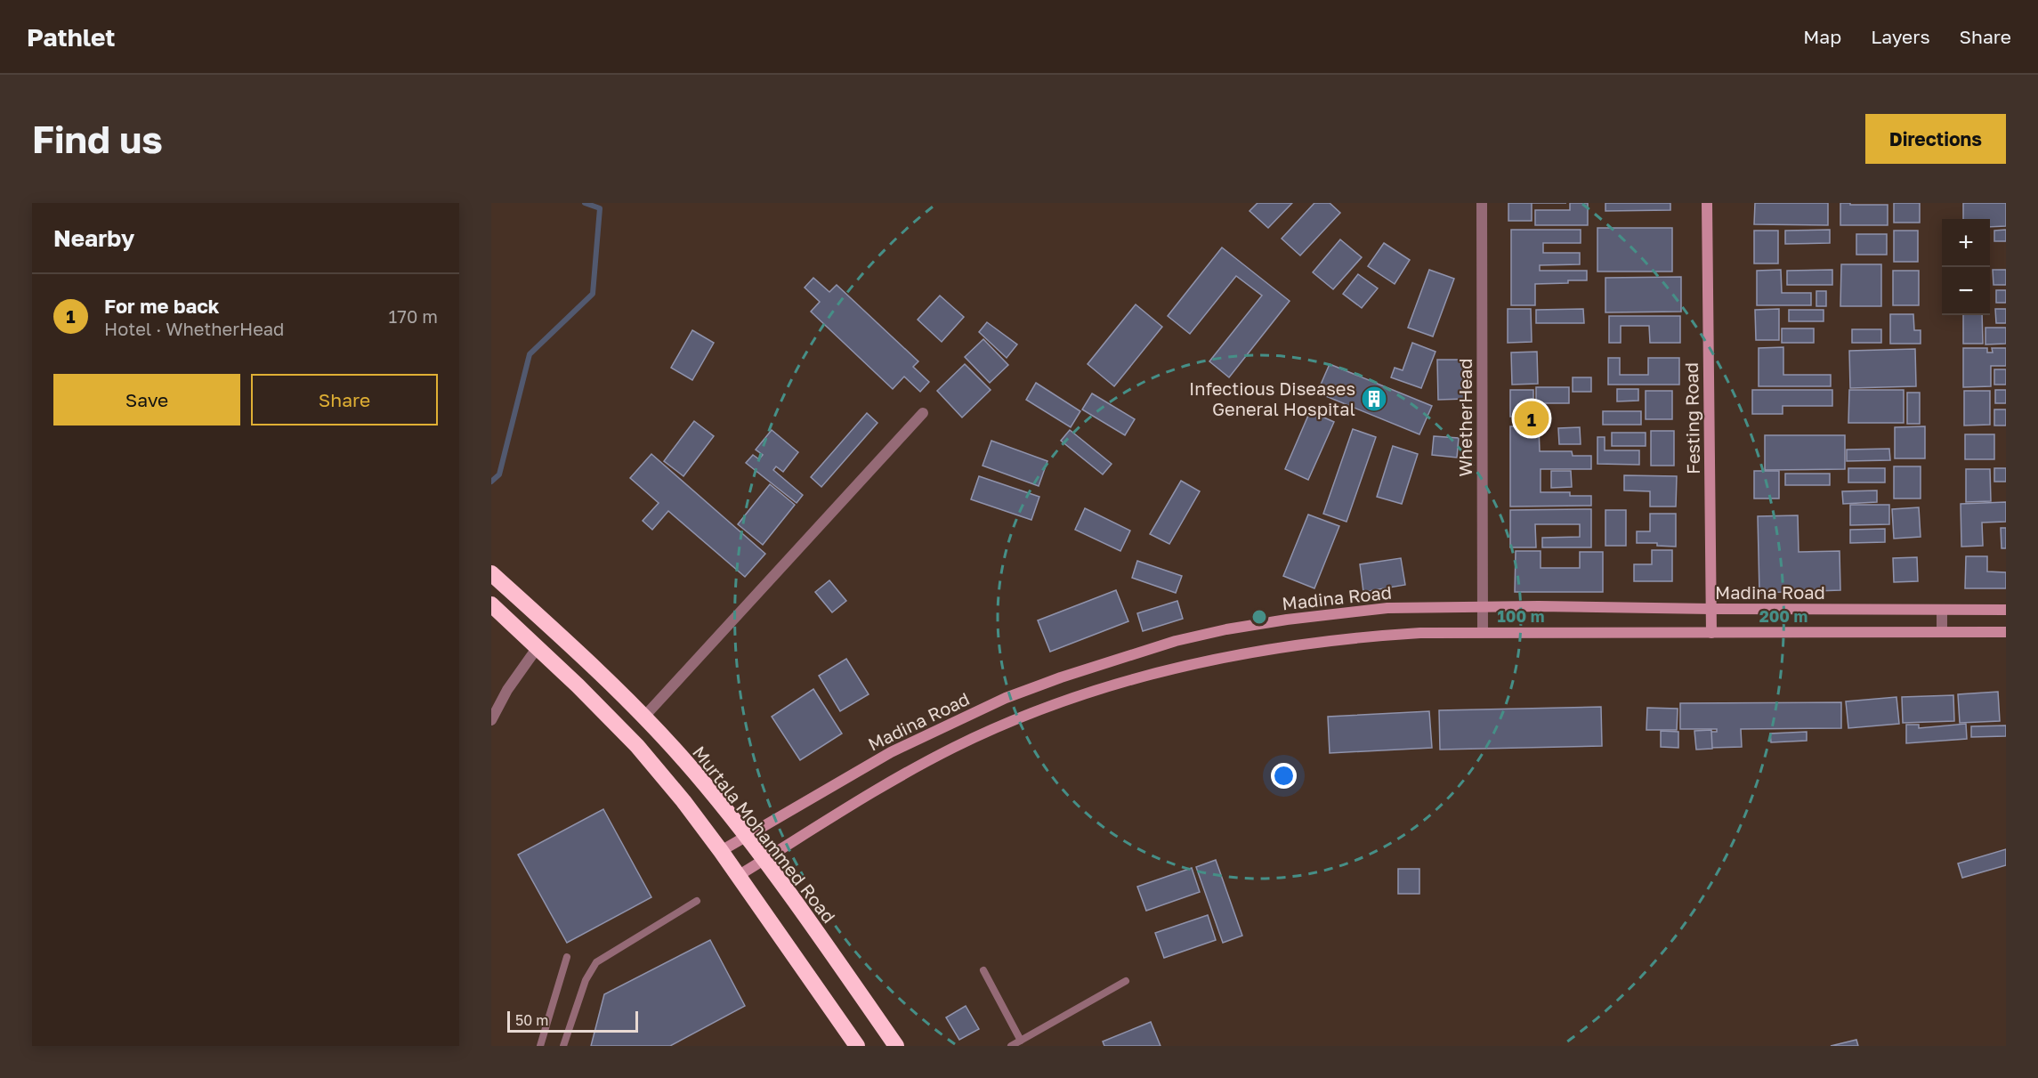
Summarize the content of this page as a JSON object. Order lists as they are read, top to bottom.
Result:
{
  "streets": {
    "highway": ["Murtala Mohammed Road"],
    "main road": ["Festing Road", "Madina Road"],
    "street": ["WhetherHead"]
  },
  "crossings": [
    ["WhetherHead", "Madina Road"],
    ["Festing Road", "Madina Road"],
    ["Madina Road", "Murtala Mohammed Road"]
  ],
  "places": {
    "building": ["Infectious Diseases General Hospital"]
  },
  "scale_bar": "50 m",
  "page": {
    "header": "Pathlet",
    "nav": ["Map", "Layers", "Share"],
    "buttons": [
      "Directions",
      ["Save", "Share"]
    ],
    "title": "Find us",
    "heading": "Nearby",
    "map_buttons": ["+", "−"],
    "list": [
      {
        "mark": "1",
        "name": "For me back",
        "note": "Hotel · WhetherHead",
        "value": "170 m"
      }
    ],
    "pins": "1",
    "scale": "50 m"
  },
  "rings": ["100 m", "200 m"]
}
